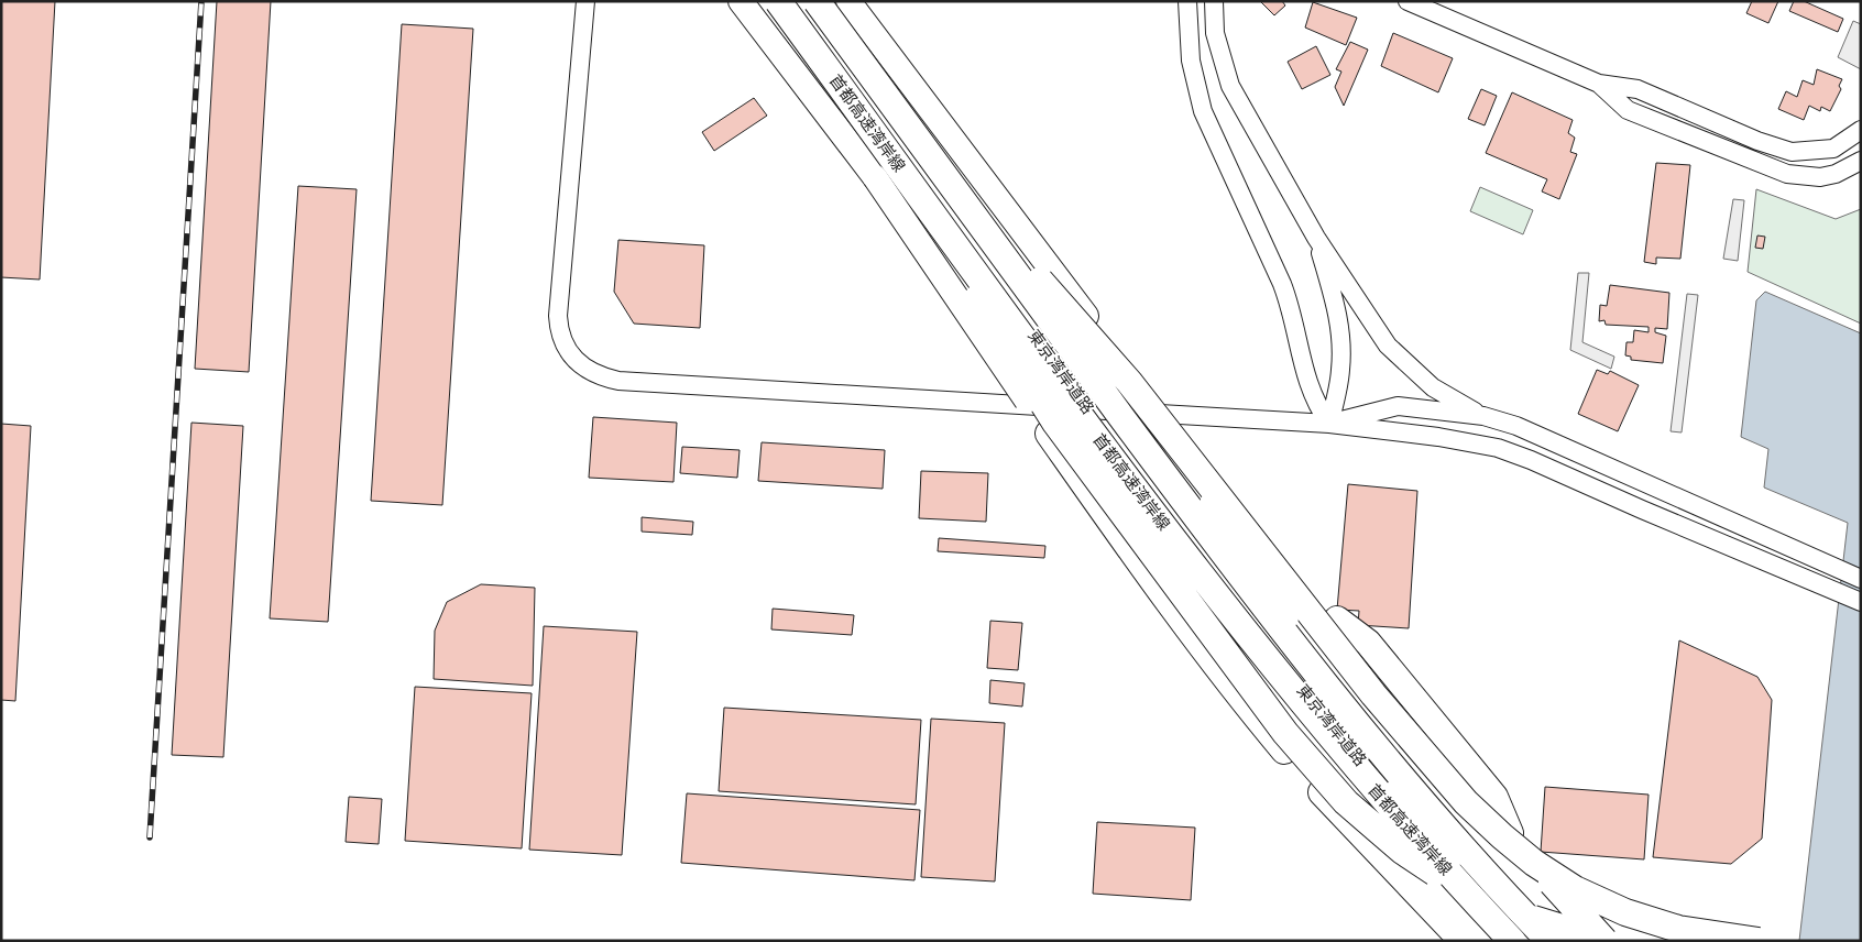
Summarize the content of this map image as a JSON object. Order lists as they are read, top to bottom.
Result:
{
  "streets": {
    "highway": ["首都高速湾岸線", "東京湾岸道路"]
  }
}
